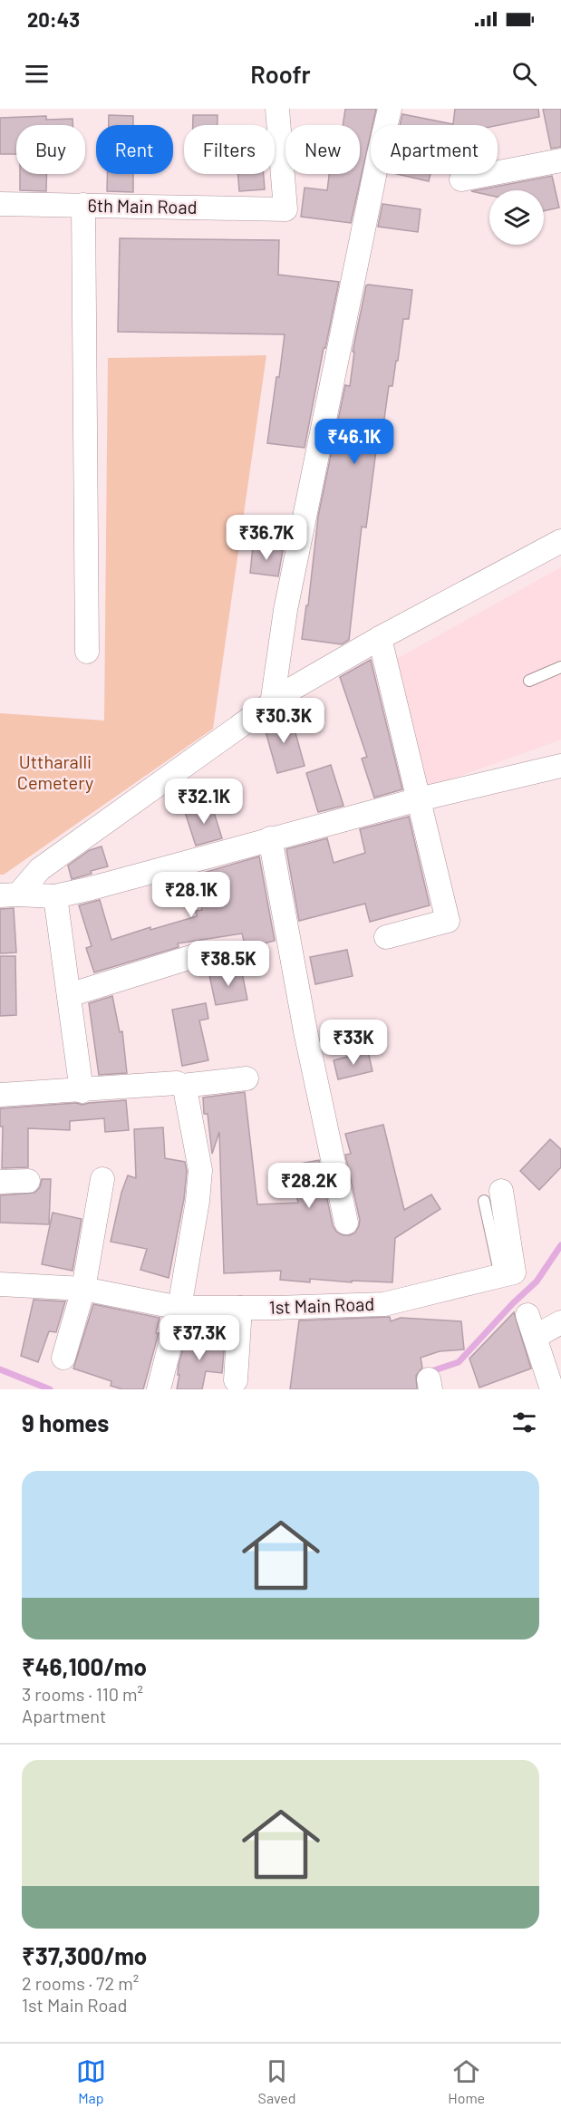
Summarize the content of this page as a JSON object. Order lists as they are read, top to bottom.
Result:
{
  "streets": {
    "street": ["6th Main Road", "1st Main Road"]
  },
  "parks": ["Uttharalli Cemetery"],
  "page": {
    "status": "20:43",
    "header": "Roofr",
    "chip": [
      "Buy",
      "Rent",
      "Filters",
      "New",
      "Apartment"
    ],
    "price": [
      "₹46.1K",
      "₹36.7K",
      "₹30.3K",
      "₹32.1K",
      "₹28.1K",
      "₹38.5K",
      "₹33K",
      "₹28.2K",
      "₹37.3K"
    ],
    "heading": "9 homes",
    "list": [
      {
        "name": "₹46,100/mo",
        "note": "3 rooms · 110 m² · Apartment"
      },
      {
        "name": "₹37,300/mo",
        "note": "2 rooms · 72 m² · 1st Main Road"
      }
    ],
    "tabs": ["Map", "Saved", "Home"]
  }
}
